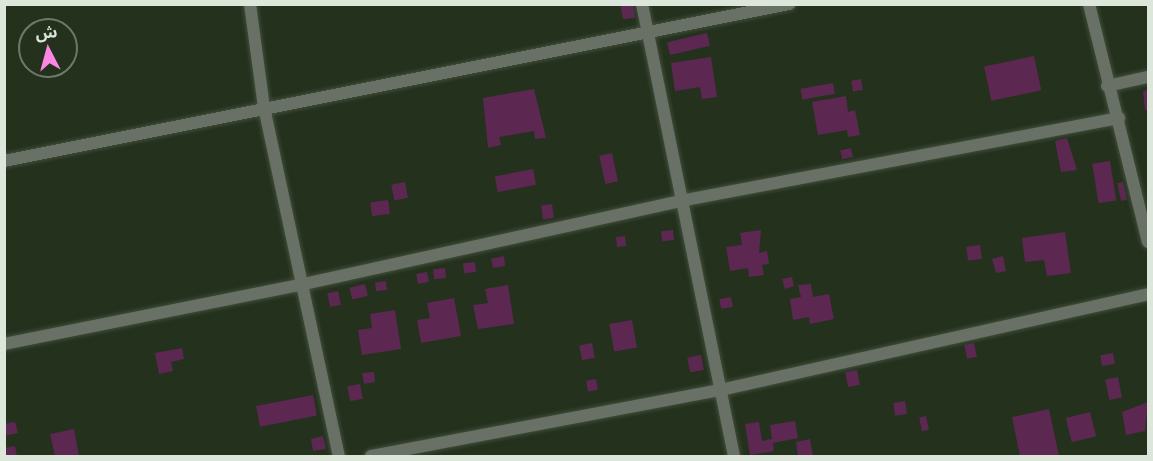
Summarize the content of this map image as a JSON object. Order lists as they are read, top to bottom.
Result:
{
  "north": "top"
}
